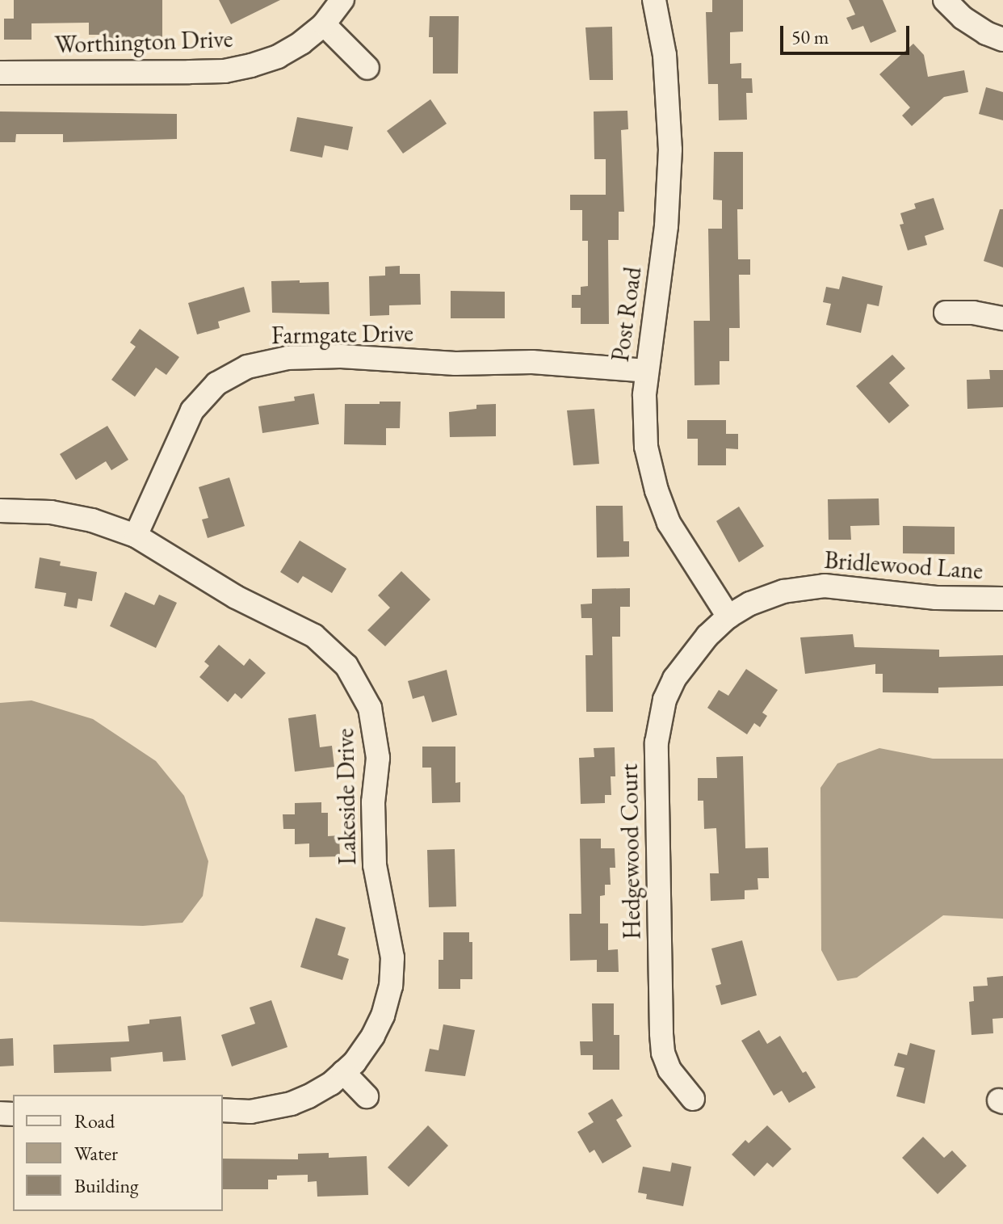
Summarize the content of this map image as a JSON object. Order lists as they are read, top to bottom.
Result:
{
  "streets": {
    "street": [
      "Worthington Drive",
      "Post Road",
      "Farmgate Drive",
      "Bridlewood Lane",
      "Lakeside Drive",
      "Hedgewood Court"
    ]
  },
  "crossings": [
    ["Post Road", "Farmgate Drive"],
    ["Post Road", "Bridlewood Lane"],
    ["Post Road", "Hedgewood Court"],
    ["Farmgate Drive", "Lakeside Drive"],
    ["Bridlewood Lane", "Hedgewood Court"]
  ],
  "legend": ["Road", "Water", "Building"],
  "scale_bar": "50 m"
}
